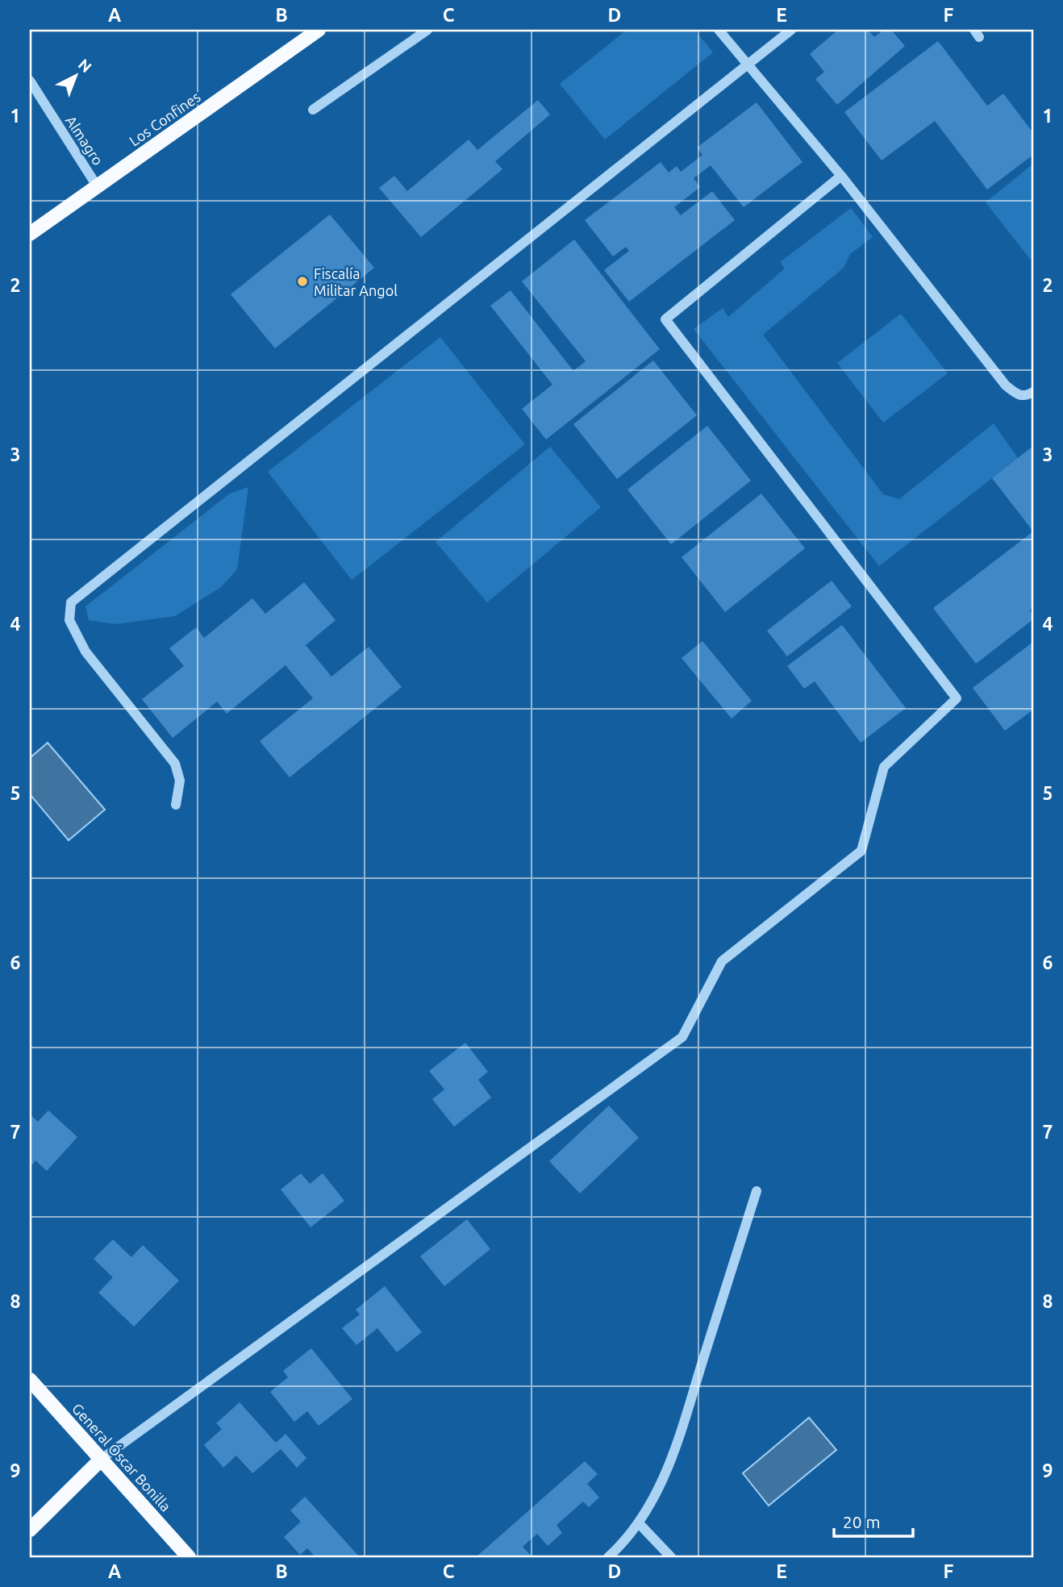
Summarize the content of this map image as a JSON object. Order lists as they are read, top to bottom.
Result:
{
  "streets": {
    "main road": ["Los Confines", "General Óscar Bonilla"],
    "street": ["Almagro"]
  },
  "crossings": [
    ["Los Confines", "Almagro"]
  ],
  "places": ["Fiscalía Militar Angol"],
  "scale_bar": "20 m",
  "north": "top right",
  "grid": {
    "columns": [
      "A",
      "B",
      "C",
      "D",
      "E",
      "F"
    ],
    "rows": [
      "1",
      "2",
      "3",
      "4",
      "5",
      "6",
      "7",
      "8",
      "9"
    ]
  }
}
